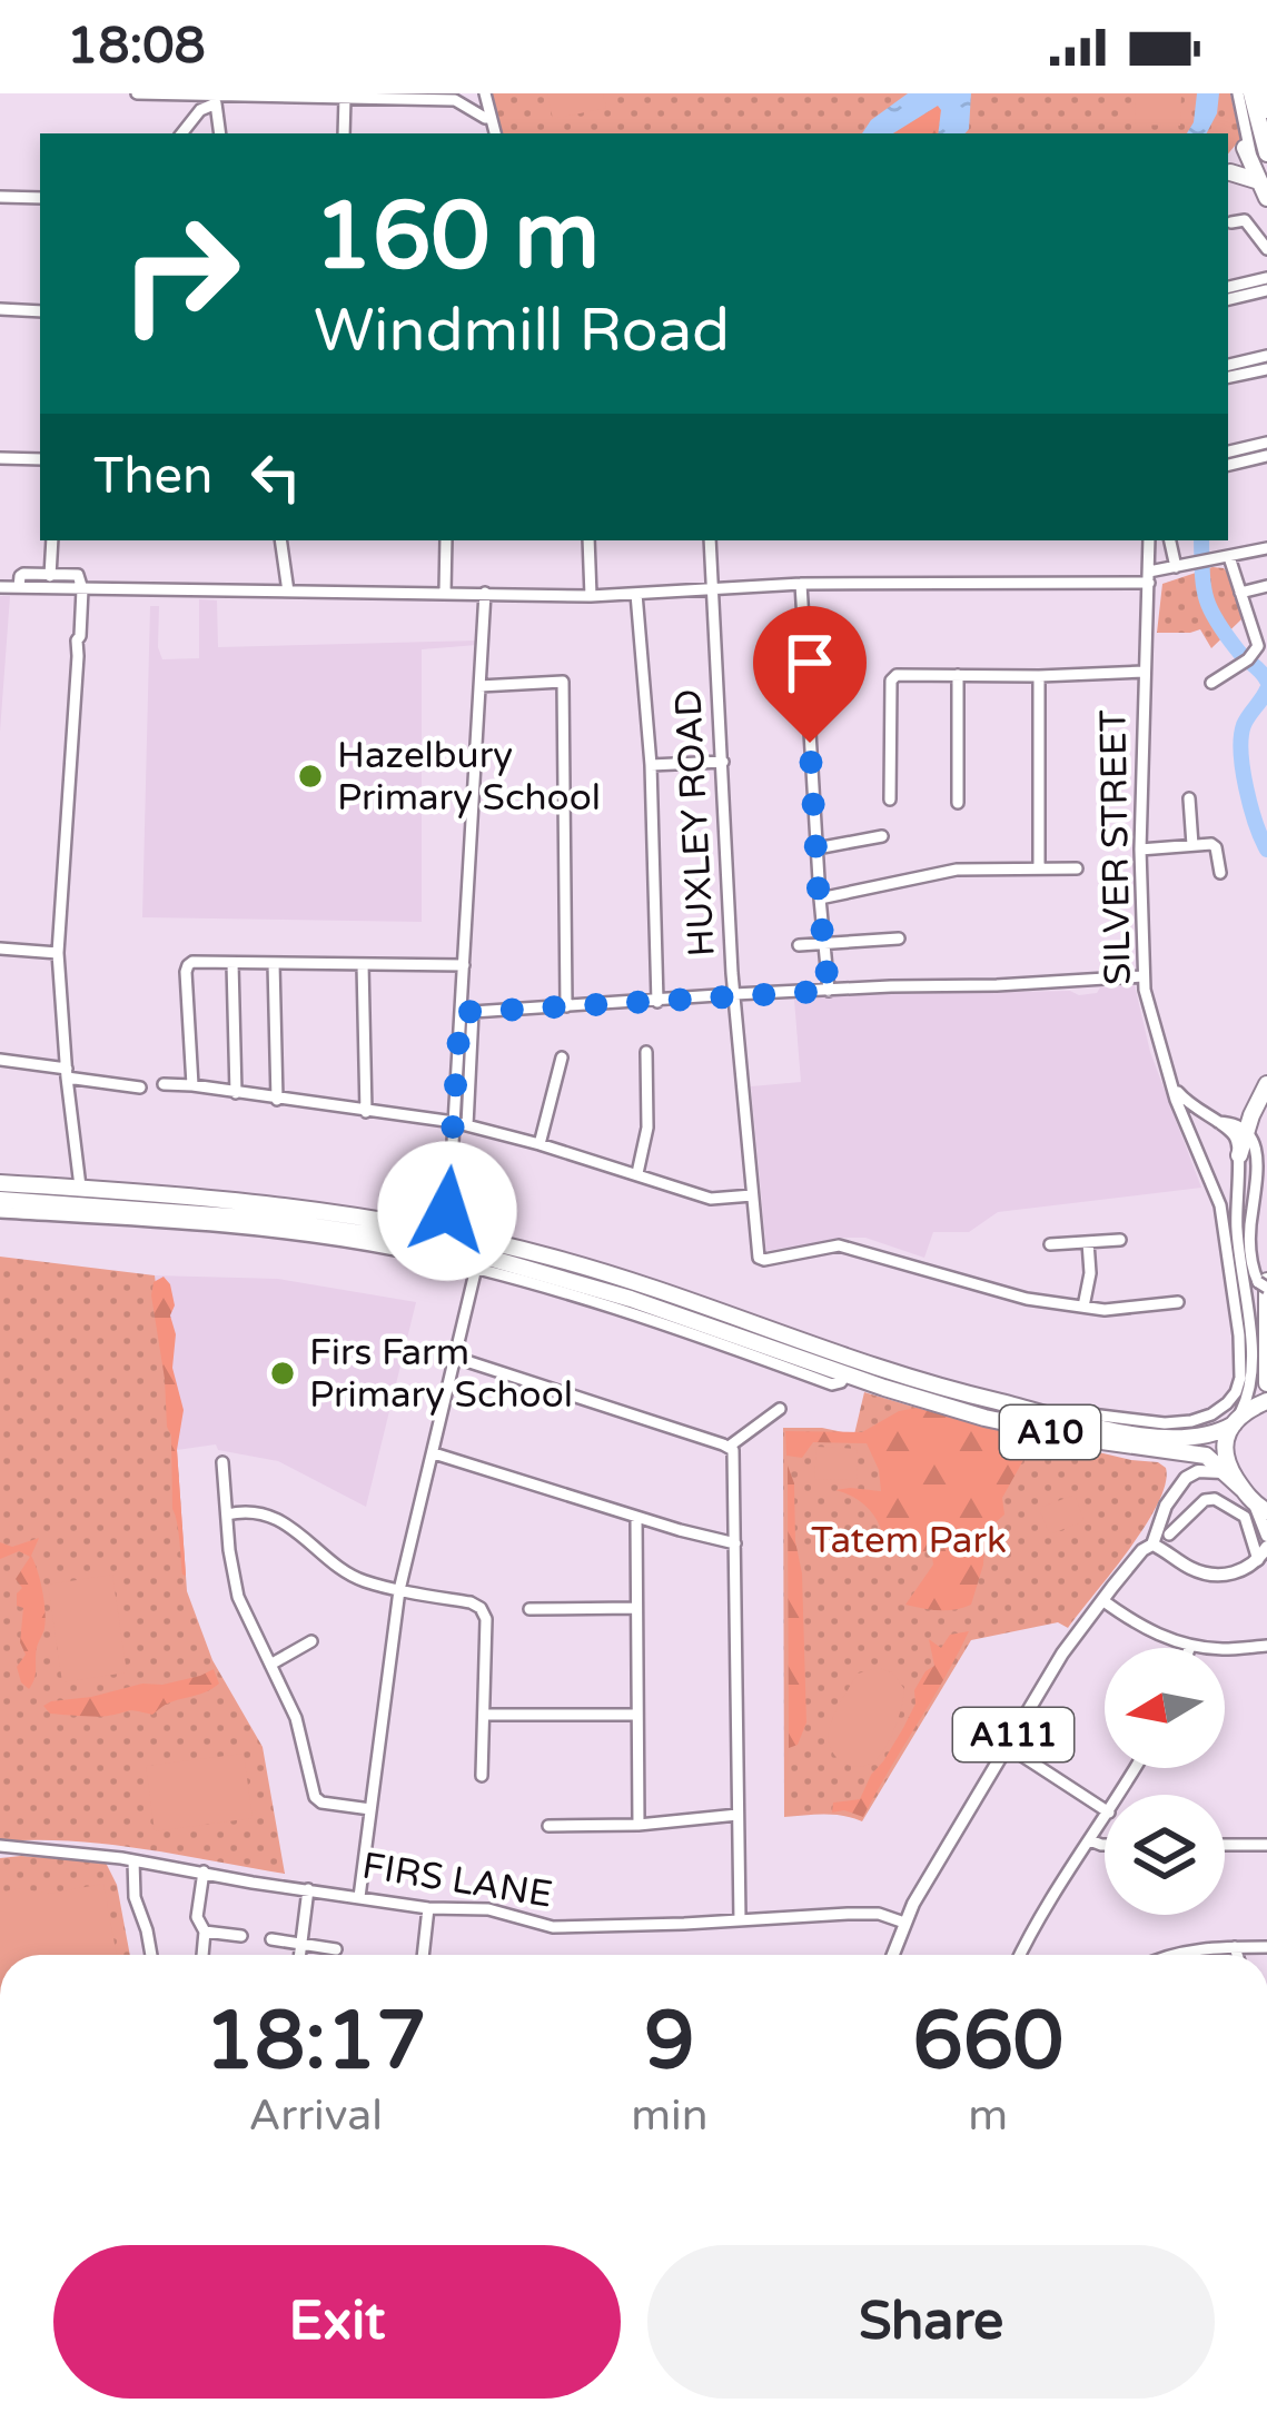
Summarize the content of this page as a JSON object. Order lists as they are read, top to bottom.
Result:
{
  "streets": {
    "highway": ["A10"],
    "main road": ["A111"],
    "street": ["HUXLEY ROAD", "SILVER STREET", "FIRS LANE"]
  },
  "crossings": [
    ["SILVER STREET", "A10"],
    ["A111", "FIRS LANE"]
  ],
  "parks": ["Tatem Park"],
  "places": ["Hazelbury Primary School", "Firs Farm Primary School"],
  "north": "left",
  "page": {
    "status": "18:08",
    "turn": ["160 m", "Windmill Road"],
    "then": "Then",
    "eta": [
      "18:17",
      "Arrival",
      "9",
      "min",
      "660",
      "m"
    ],
    "buttons": ["Exit", "Share"]
  }
}
